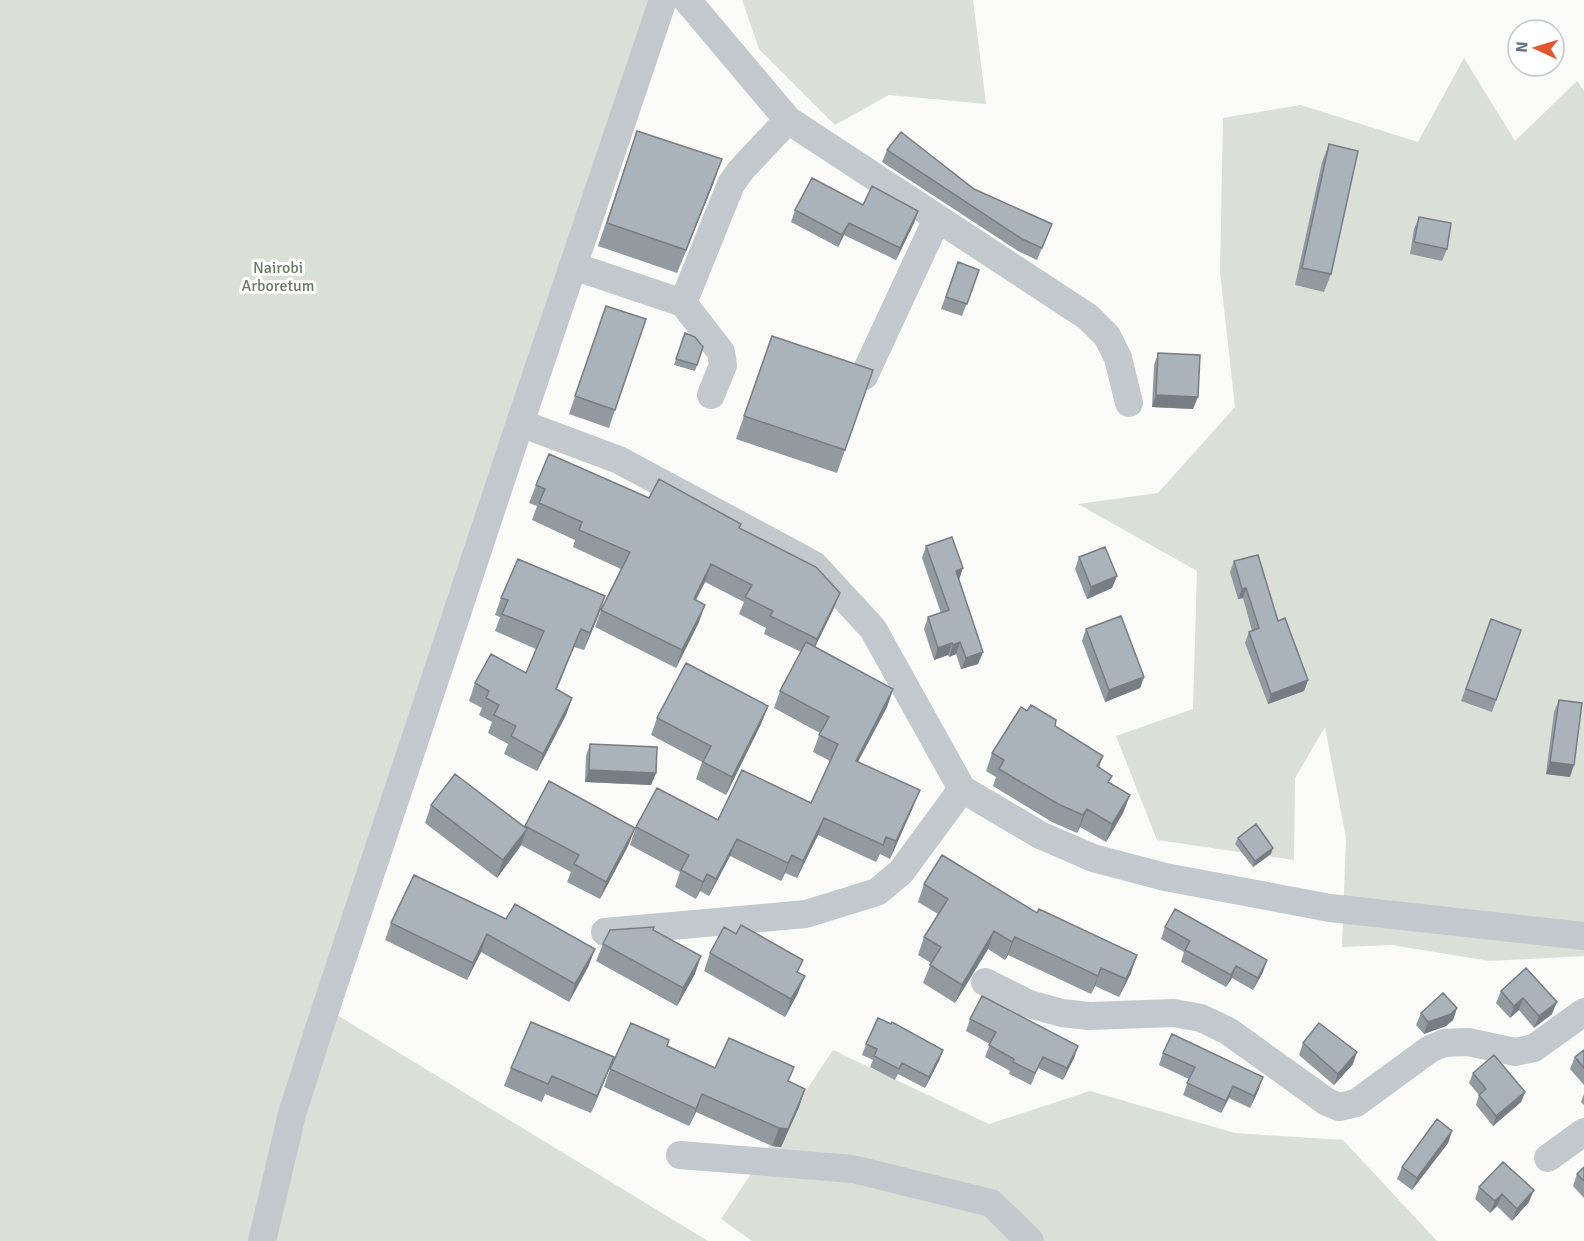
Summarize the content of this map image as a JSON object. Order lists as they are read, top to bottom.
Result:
{
  "parks": ["Nairobi Arboretum"],
  "north": "left"
}
